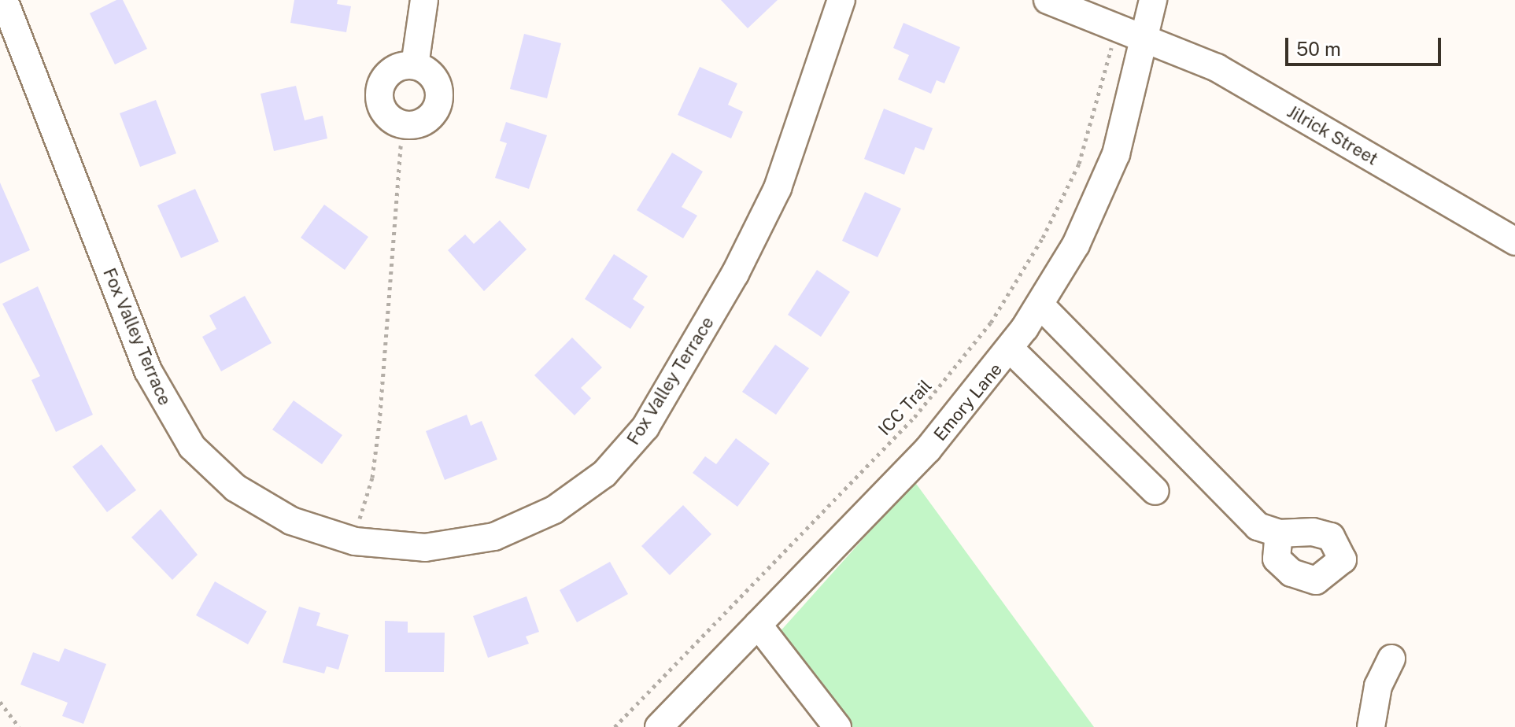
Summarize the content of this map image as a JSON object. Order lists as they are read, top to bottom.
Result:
{
  "streets": {
    "street": ["Jilrick Street", "Fox Valley Terrace", "Emory Lane"],
    "path": ["ICC Trail"]
  },
  "crossings": [
    ["Jilrick Street", "Emory Lane"]
  ],
  "scale_bar": "50 m"
}
